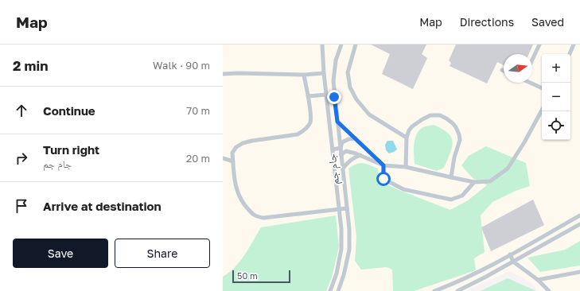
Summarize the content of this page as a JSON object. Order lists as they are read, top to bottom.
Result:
{
  "streets": {
    "lane": ["جام جم"]
  },
  "scale_bar": "50 m",
  "north": "right",
  "page": {
    "header": "Map",
    "nav": ["Map", "Directions", "Saved"],
    "heading": ["2 min", "Walk · 90 m"],
    "map_buttons": ["+", "−"],
    "list": [
      ["Continue", "70 m"],
      ["Turn right", "جام جم", "20 m"],
      "Arrive at destination"
    ],
    "buttons": ["Save", "Share"],
    "scale": "50 m"
  }
}
